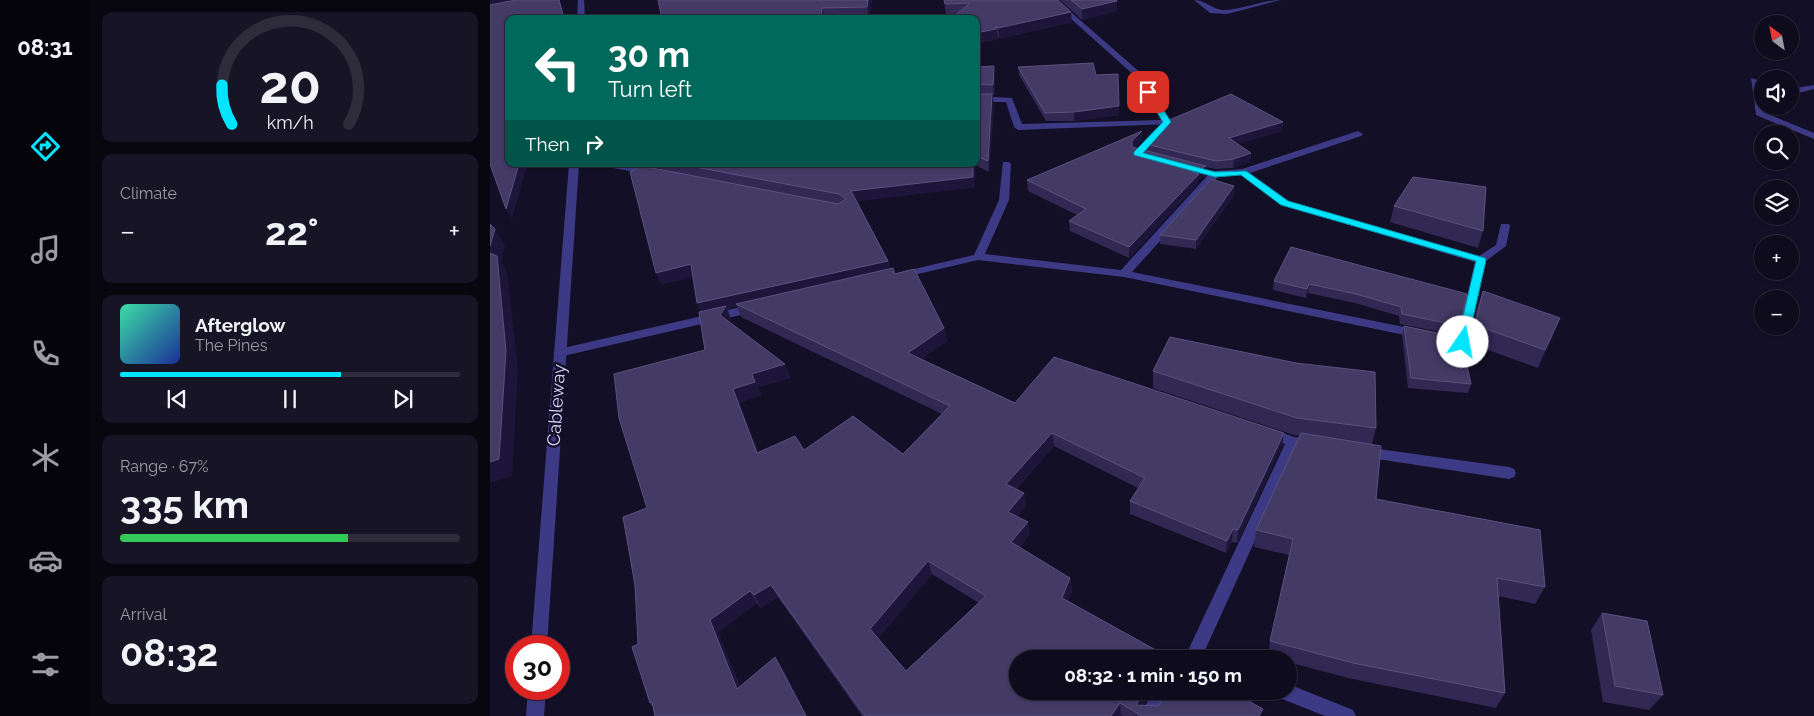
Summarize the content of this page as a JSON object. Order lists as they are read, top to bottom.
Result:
{
  "streets": {
    "street": ["Cableway"]
  },
  "north": "top left",
  "page": {
    "tabs": "08:31",
    "map_buttons": ["+", "−"],
    "turn": ["30 m", "Turn left"],
    "then": "Then",
    "tile": [
      "Climate",
      ["Range · 67%", "335 km"],
      ["Arrival", "08:32"]
    ],
    "heat": ["−", "22°", "+"],
    "song": ["Afterglow", "The Pines"],
    "limit": "30",
    "trip": "08:32 · 1 min · 150 m",
    "gauge": ["20", "km/h"]
  }
}
